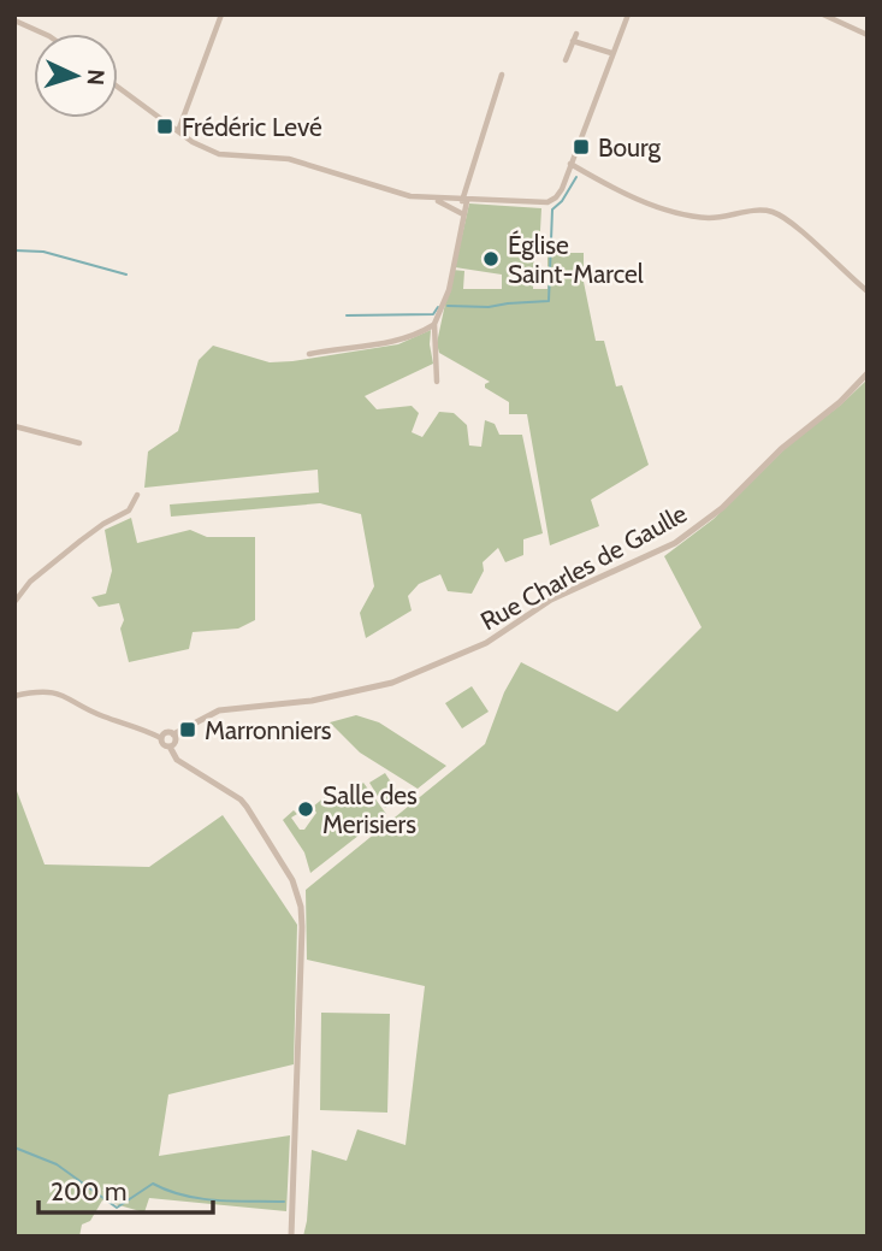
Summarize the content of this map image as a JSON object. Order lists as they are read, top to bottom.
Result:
{
  "streets": {
    "street": ["Rue Charles de Gaulle"]
  },
  "places": {
    "transit": ["Frédéric Levé", "Bourg", "Marronniers"],
    "other": ["Église Saint-Marcel", "Salle des Merisiers"]
  },
  "scale_bar": "200 m",
  "north": "right"
}
